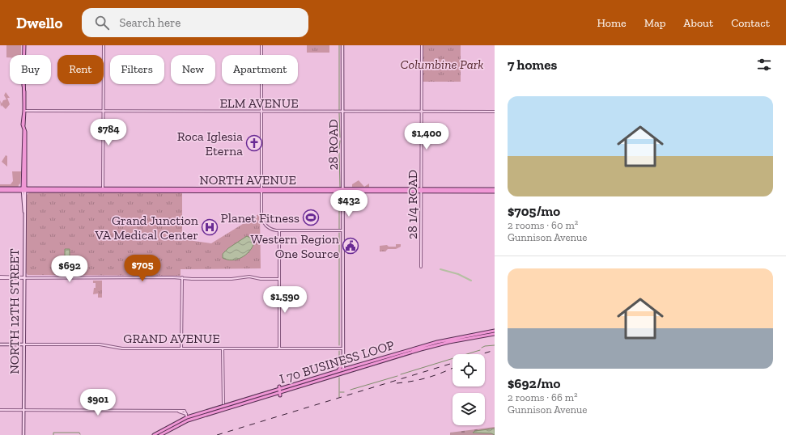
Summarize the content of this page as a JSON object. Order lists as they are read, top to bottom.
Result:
{
  "streets": {
    "main road": [
      "28 ROAD",
      "NORTH AVENUE",
      "NORTH 12TH STREET",
      "GRAND AVENUE",
      "I 70 BUSINESS LOOP"
    ],
    "street": ["ELM AVENUE", "28 1/4 ROAD"]
  },
  "crossings": [
    ["ELM AVENUE", "28 ROAD"],
    ["ELM AVENUE", "28 1/4 ROAD"],
    ["ELM AVENUE", "NORTH 12TH STREET"],
    ["28 ROAD", "NORTH AVENUE"],
    ["28 ROAD", "GRAND AVENUE"],
    ["28 ROAD", "I 70 BUSINESS LOOP"],
    ["NORTH AVENUE", "28 1/4 ROAD"],
    ["NORTH AVENUE", "NORTH 12TH STREET"],
    ["NORTH 12TH STREET", "GRAND AVENUE"]
  ],
  "parks": ["Columbine Park"],
  "places": {
    "church": ["Roca Iglesia Eterna"],
    "sports": ["Planet Fitness"],
    "hospital": ["Grand Junction VA Medical Center"],
    "public building": ["Western Region One Source"]
  },
  "page": {
    "header": "Dwello",
    "search": "Search here",
    "nav": [
      "Home",
      "Map",
      "About",
      "Contact"
    ],
    "heading": "7 homes",
    "chip": [
      "Buy",
      "Rent",
      "Filters",
      "New",
      "Apartment"
    ],
    "list": [
      {
        "name": "$705/mo",
        "note": "2 rooms · 60 m² · Gunnison Avenue"
      },
      {
        "name": "$692/mo",
        "note": "2 rooms · 66 m² · Gunnison Avenue"
      }
    ],
    "price": [
      "$784",
      "$1,400",
      "$432",
      "$705",
      "$692",
      "$1,590",
      "$901"
    ]
  }
}
